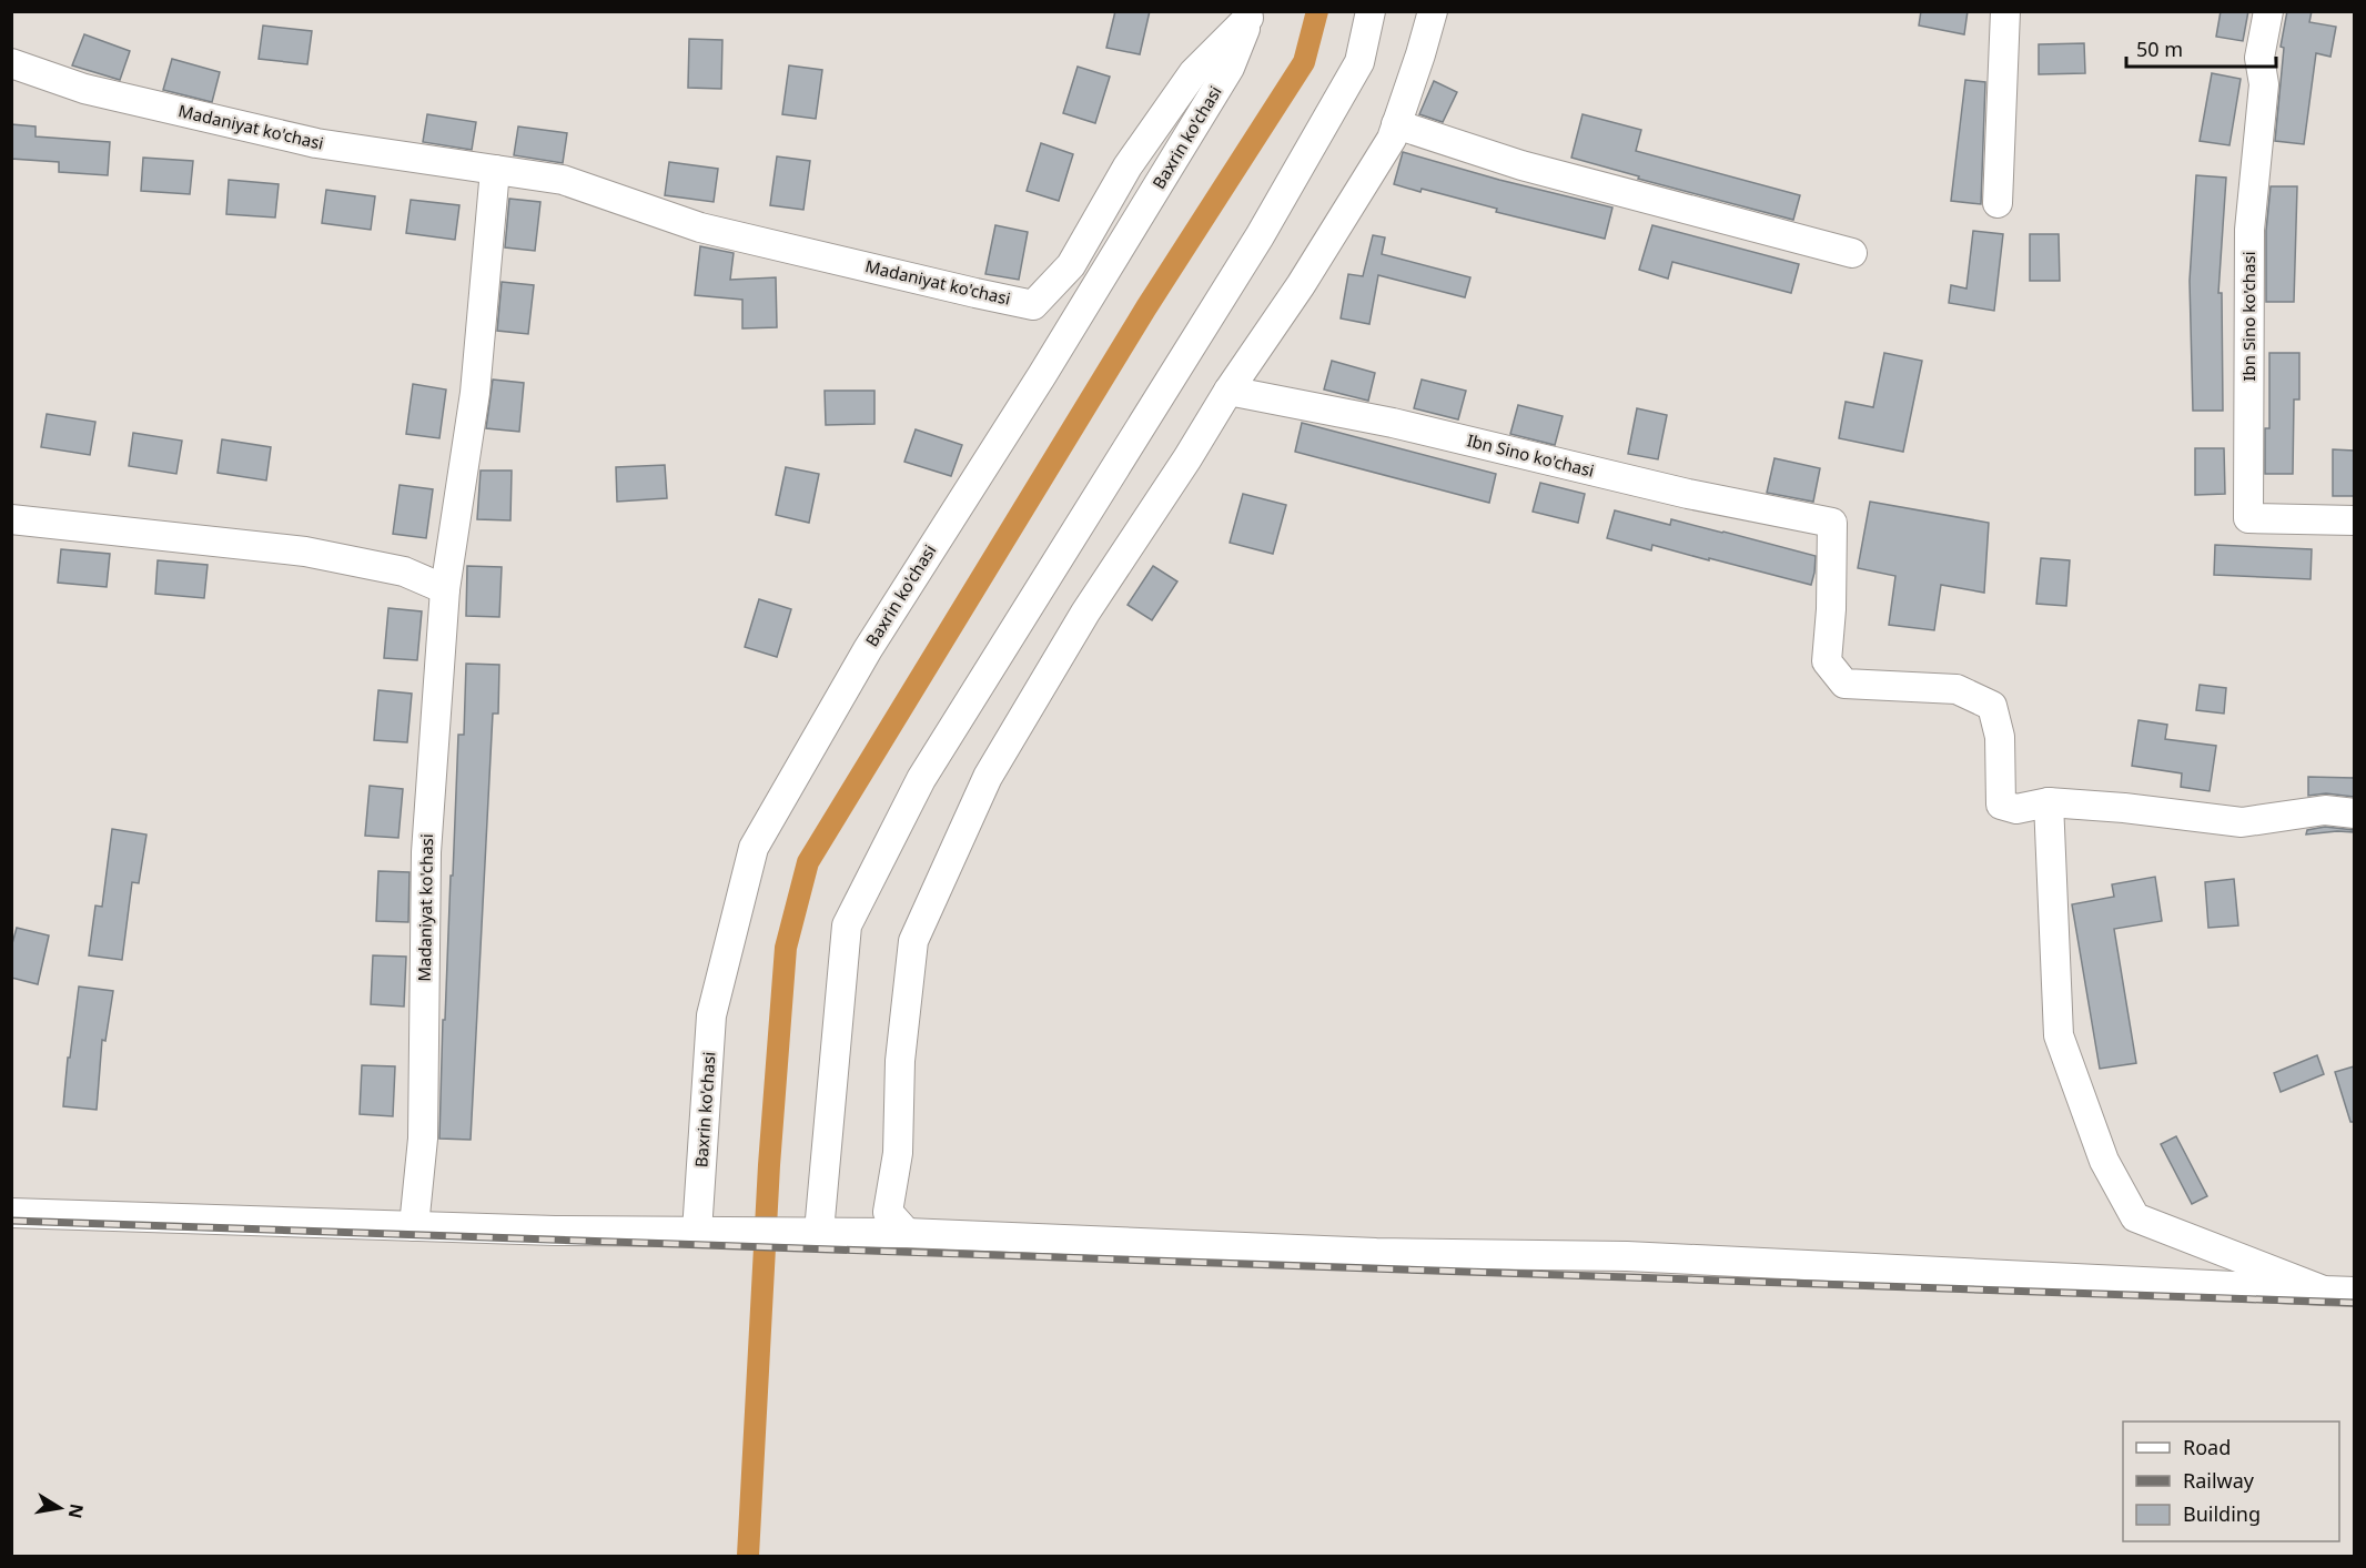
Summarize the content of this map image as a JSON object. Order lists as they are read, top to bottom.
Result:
{
  "streets": {
    "street": ["Madaniyat ko'chasi", "Baxrin ko'chasi", "Ibn Sino ko'chasi"]
  },
  "crossings": [
    ["Madaniyat ko'chasi", "Baxrin ko'chasi"]
  ],
  "legend": ["Road", "Railway", "Building"],
  "scale_bar": "50 m",
  "north": "right"
}
